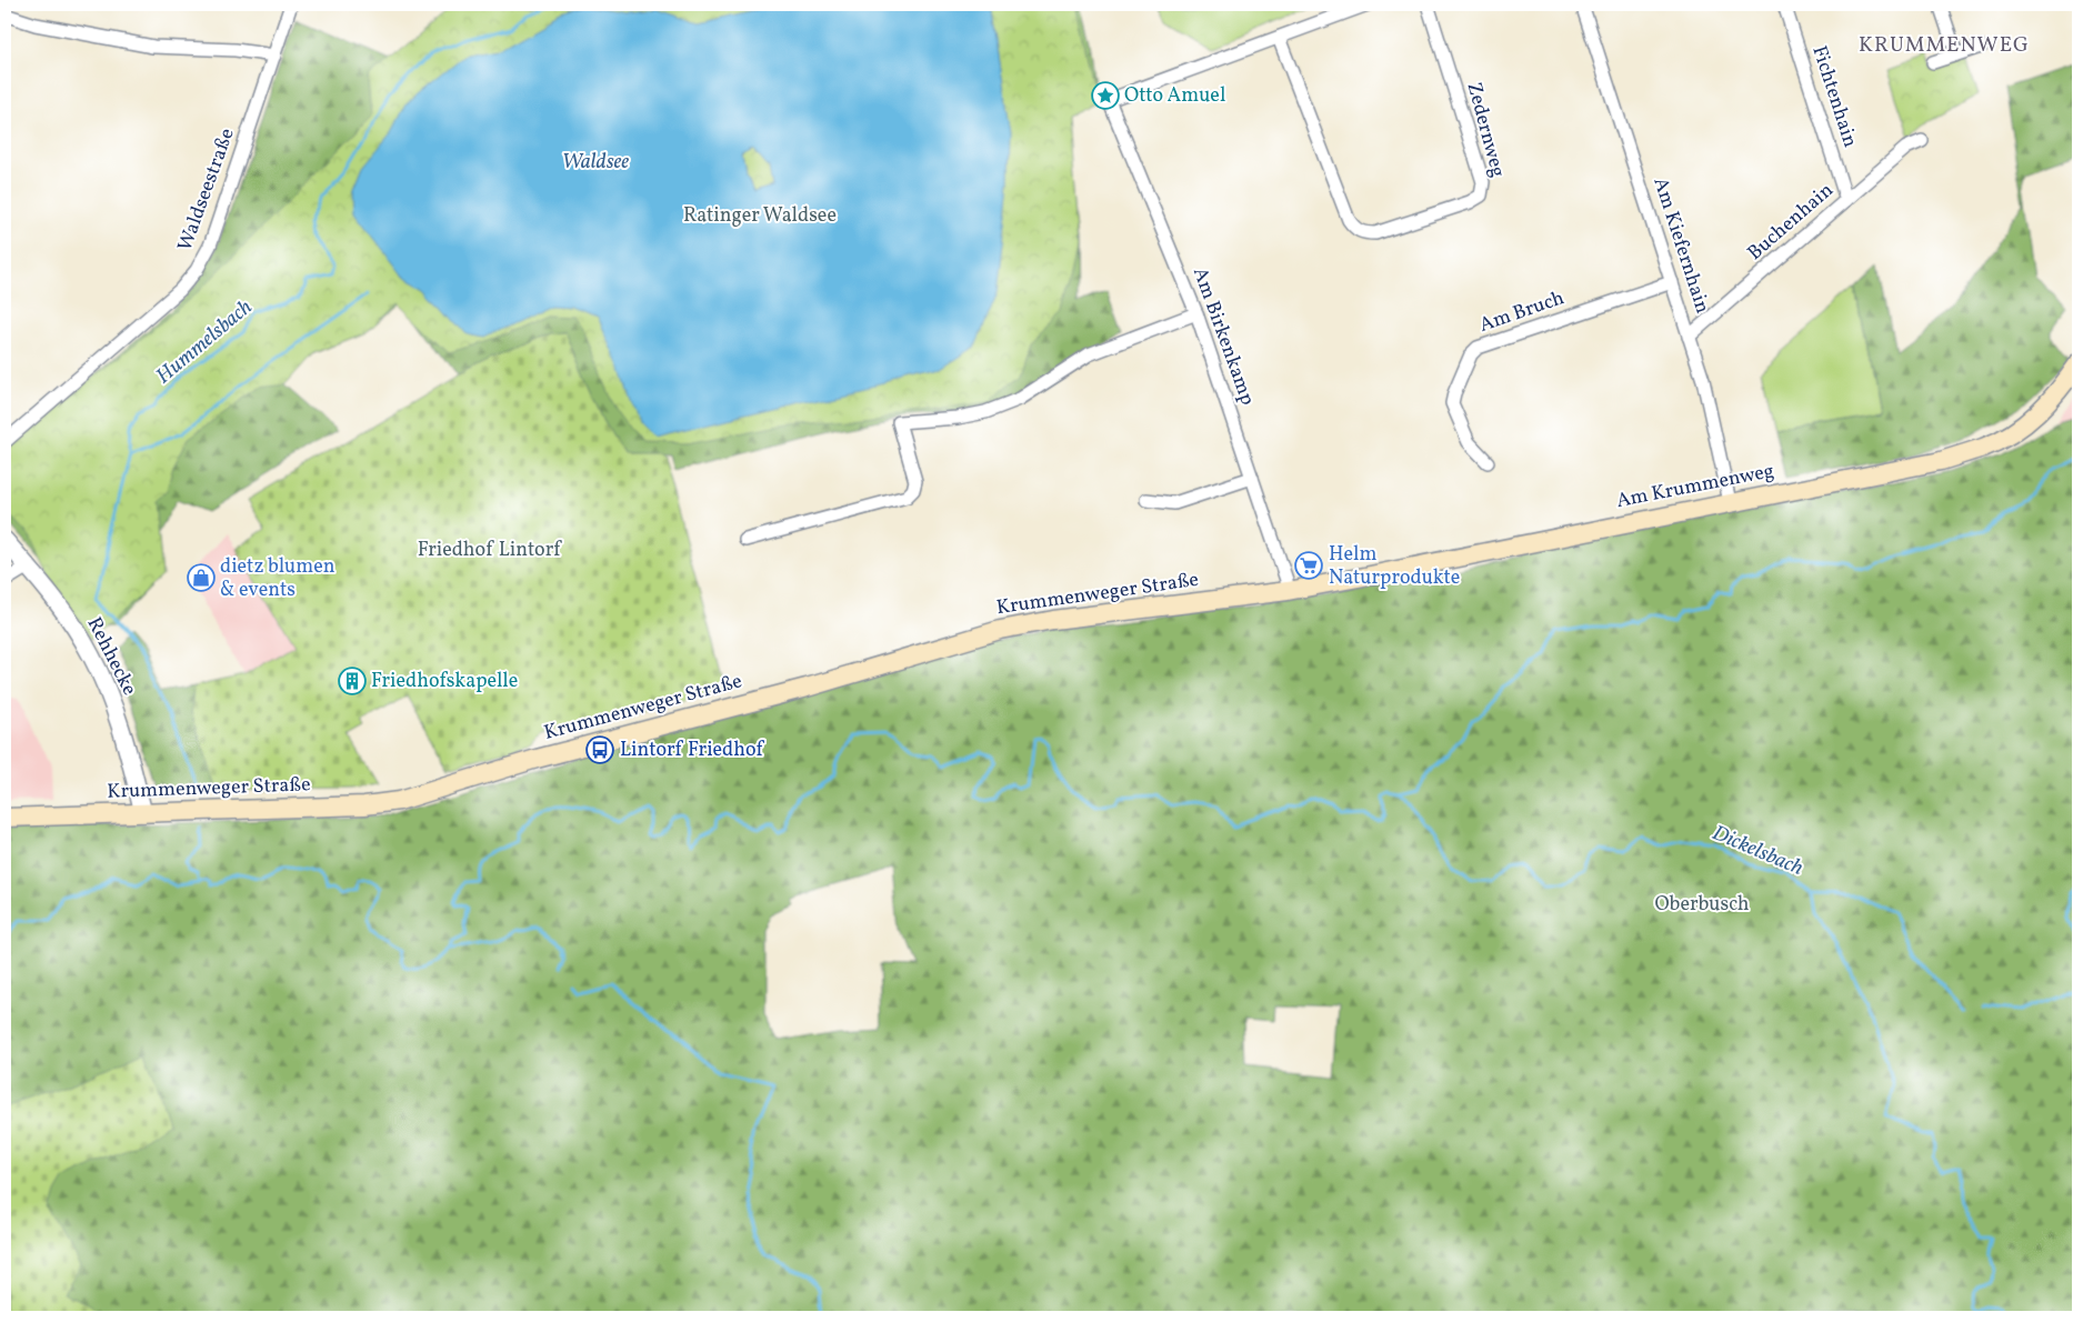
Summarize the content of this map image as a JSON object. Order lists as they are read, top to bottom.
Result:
{
  "streets": {
    "main road": ["Am Krummenweg", "Krummenweger Straße"],
    "street": [
      "Fichtenhain",
      "Zedernweg",
      "Waldseestraße",
      "Buchenhain",
      "Am Kiefernhain",
      "Am Bruch",
      "Am Birkenkamp",
      "Rehhecke"
    ]
  },
  "crossings": [
    ["Fichtenhain", "Buchenhain"],
    ["Zedernweg", "Am Birkenkamp"],
    ["Buchenhain", "Am Kiefernhain"],
    ["Am Kiefernhain", "Am Bruch"],
    ["Am Kiefernhain", "Am Krummenweg"],
    ["Am Birkenkamp", "Am Krummenweg"],
    ["Am Birkenkamp", "Krummenweger Straße"],
    ["Am Krummenweg", "Krummenweger Straße"],
    ["Krummenweger Straße", "Rehhecke"]
  ],
  "districts": ["KRUMMENWEG"],
  "water": ["Waldsee", "Hummelsbach", "Dickelsbach"],
  "parks": ["Ratinger Waldsee", "Friedhof Lintorf", "Oberbusch"],
  "places": {
    "place": ["Otto Amuel"],
    "supermarket": ["Helm Naturprodukte"],
    "shop": ["dietz blumen & events"],
    "building": ["Friedhofskapelle"],
    "bus stop": ["Lintorf Friedhof"]
  }
}
